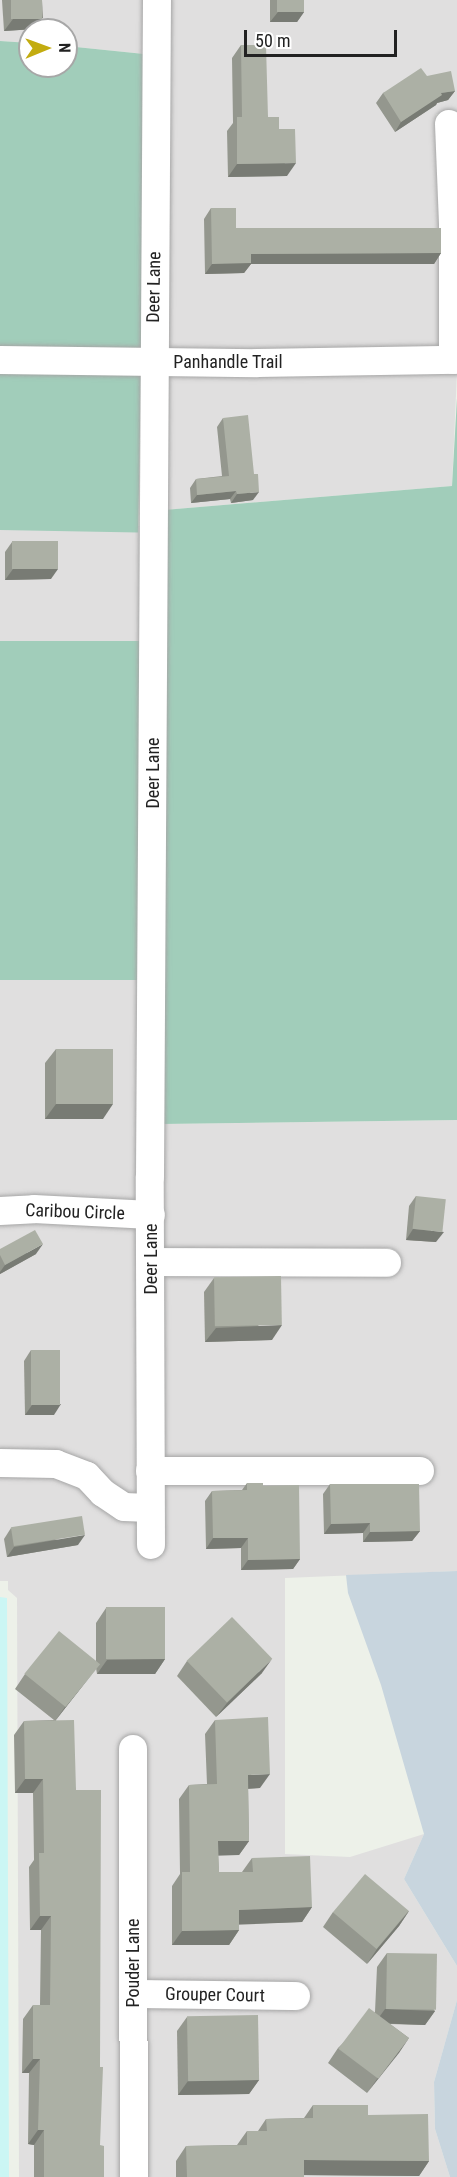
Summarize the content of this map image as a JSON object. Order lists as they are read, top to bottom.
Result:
{
  "streets": {
    "street": [
      "Deer Lane",
      "Panhandle Trail",
      "Caribou Circle",
      "Pouder Lane",
      "Grouper Court"
    ]
  },
  "crossings": [
    ["Deer Lane", "Panhandle Trail"],
    ["Deer Lane", "Caribou Circle"],
    ["Pouder Lane", "Grouper Court"]
  ],
  "scale_bar": "50 m",
  "north": "right"
}
